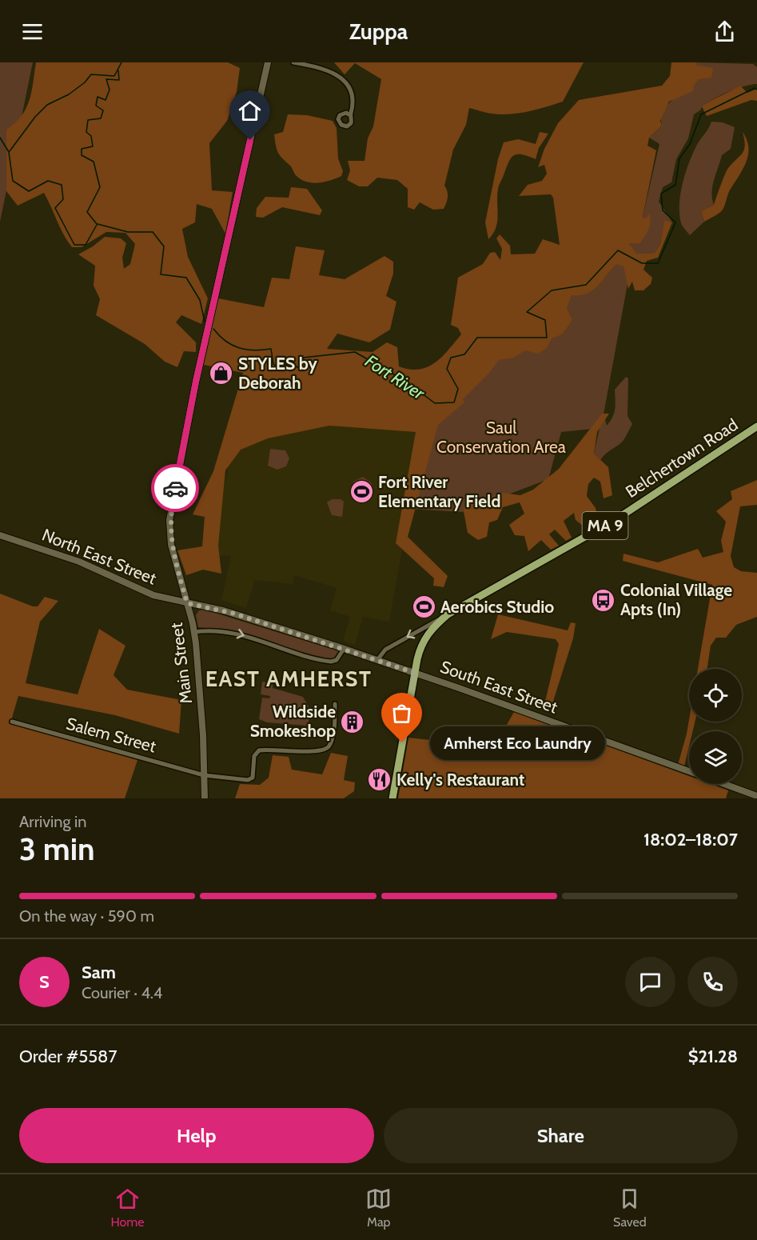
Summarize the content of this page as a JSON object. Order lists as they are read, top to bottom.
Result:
{
  "streets": {
    "highway": ["Belchertown Road", "MA 9"],
    "main road": ["North East Street", "Main Street", "South East Street"],
    "street": ["Salem Street"]
  },
  "crossings": [
    ["Belchertown Road", "MA 9"],
    ["Belchertown Road", "South East Street"],
    ["MA 9", "South East Street"],
    ["North East Street", "Main Street"],
    ["North East Street", "South East Street"],
    ["Main Street", "South East Street"],
    ["Main Street", "Salem Street"]
  ],
  "districts": ["EAST AMHERST"],
  "water": ["Fort River"],
  "parks": ["Saul Conservation Area"],
  "places": {
    "shop": ["STYLES by Deborah"],
    "sports": ["Fort River Elementary Field", "Aerobics Studio"],
    "bus stop": ["Colonial Village Apts (In)"],
    "building": ["Wildside Smokeshop"],
    "other": ["Amherst Eco Laundry"],
    "restaurant": ["Kelly's Restaurant"]
  },
  "page": {
    "header": "Zuppa",
    "bubble": "Amherst Eco Laundry",
    "heading": ["3 min", "Arriving in", "18:02–18:07"],
    "panel": [
      "Sam",
      "Courier · 4.4",
      "Order #5587",
      "$21.28"
    ],
    "bar": "On the way · 590 m",
    "round": "S",
    "buttons": ["Help", "Share"],
    "tabs": ["Home", "Map", "Saved"]
  }
}
